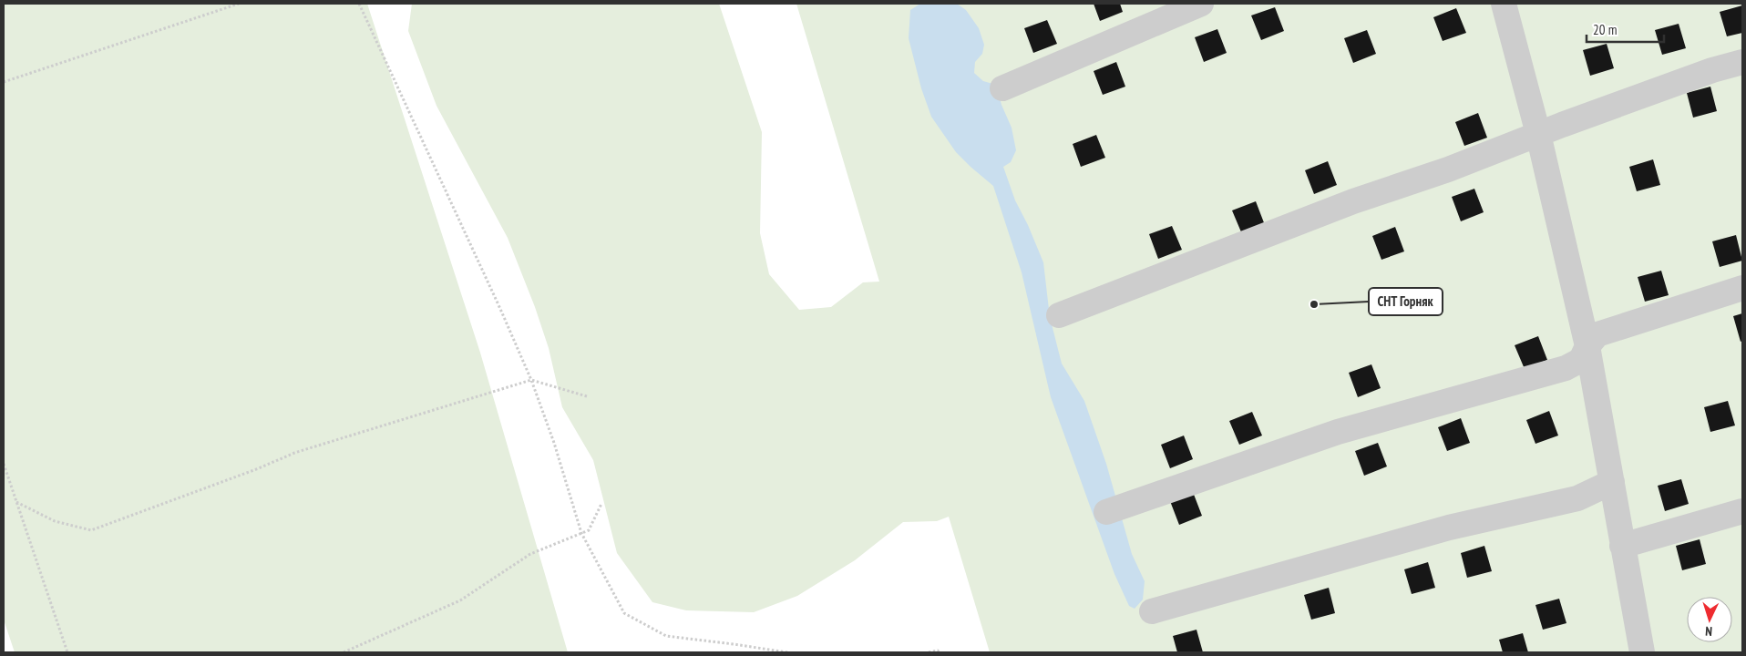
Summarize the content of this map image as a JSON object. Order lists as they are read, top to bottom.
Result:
{
  "places": ["СНТ Горняк"],
  "scale_bar": "20 m",
  "north": "bottom"
}
